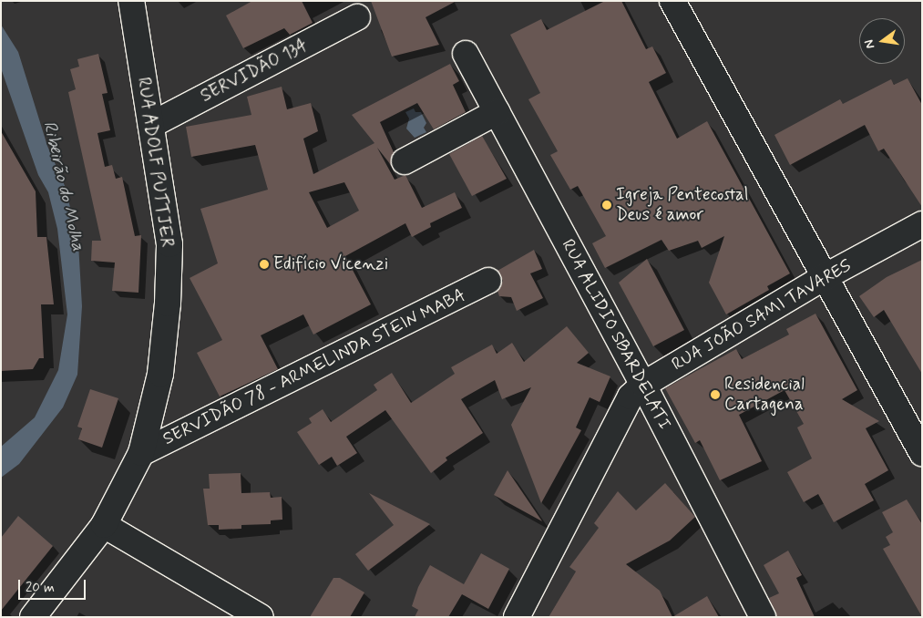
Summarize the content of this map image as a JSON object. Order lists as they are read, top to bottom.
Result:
{
  "streets": {
    "street": [
      "SERVIDÃO 134",
      "RUA ADOLF PUTTJER",
      "RUA JOÃO SAMI TAVARES",
      "RUA ALIDIO SBARDELATI",
      "SERVIDÃO 78 - ARMELINDA STEIN MABA"
    ]
  },
  "crossings": [
    ["SERVIDÃO 134", "RUA ADOLF PUTTJER"],
    ["RUA ADOLF PUTTJER", "SERVIDÃO 78 - ARMELINDA STEIN MABA"],
    ["RUA JOÃO SAMI TAVARES", "RUA ALIDIO SBARDELATI"]
  ],
  "water": ["Ribeirão do Molha"],
  "places": ["Igreja Pentecostal Deus é amor", "Edifício Vicenzi", "Residencial Cartagena"],
  "scale_bar": "20 m",
  "north": "left"
}
